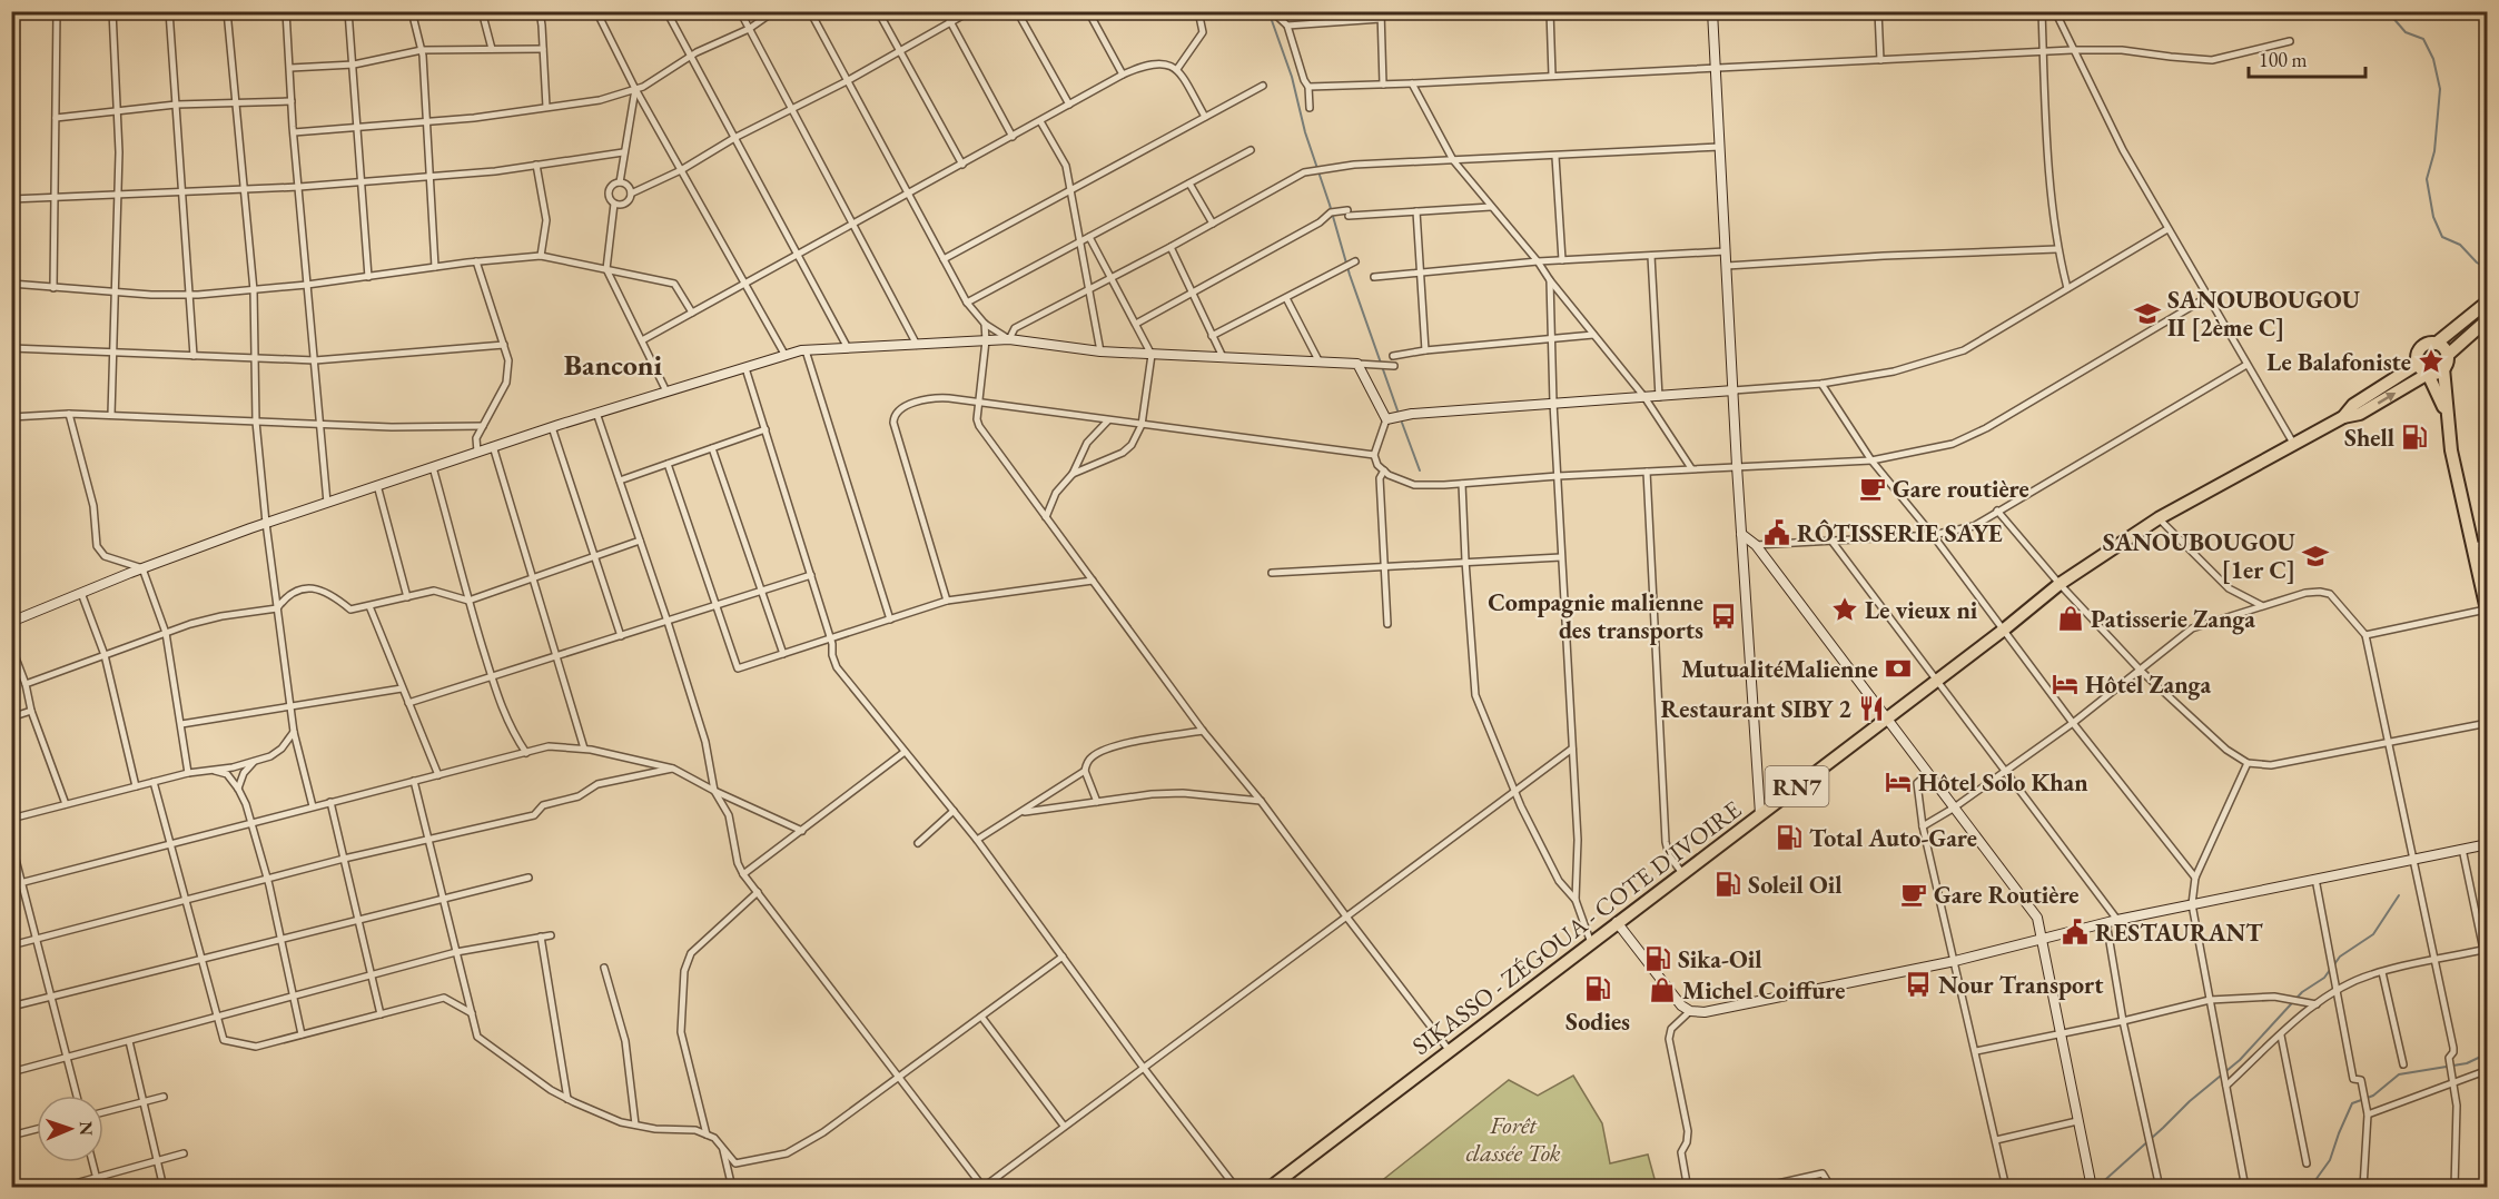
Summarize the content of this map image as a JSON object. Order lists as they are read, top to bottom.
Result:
{
  "streets": {
    "highway": ["RN7", "SIKASSO - ZÉGOUA - COTE D'IVOIRE"]
  },
  "crossings": [
    ["RN7", "SIKASSO - ZÉGOUA - COTE D'IVOIRE"]
  ],
  "districts": ["Banconi"],
  "parks": ["Forêt classée Tok"],
  "places": {
    "school or university": ["SANOUBOUGOU II [2ème C]", "SANOUBOUGOU [1er C]"],
    "place": ["Le Balafoniste", "Le vieux ni"],
    "fuel station": [
      "Shell",
      "Total Auto-Gare",
      "Soleil Oil",
      "Sika-Oil",
      "Sodies"
    ],
    "cafe": ["Gare routière", "Gare Routière"],
    "public building": ["RÔTISSERIE SAYE", "RESTAURANT"],
    "bus stop": ["Compagnie malienne des transports", "Nour Transport"],
    "shop": ["Patisserie Zanga", "Michel Coiffure"],
    "bank": ["MutualitéMalienne"],
    "hotel": ["Hôtel Zanga", "Hôtel Solo Khan"],
    "restaurant": ["Restaurant SIBY 2"]
  },
  "scale_bar": "100 m",
  "north": "right"
}
